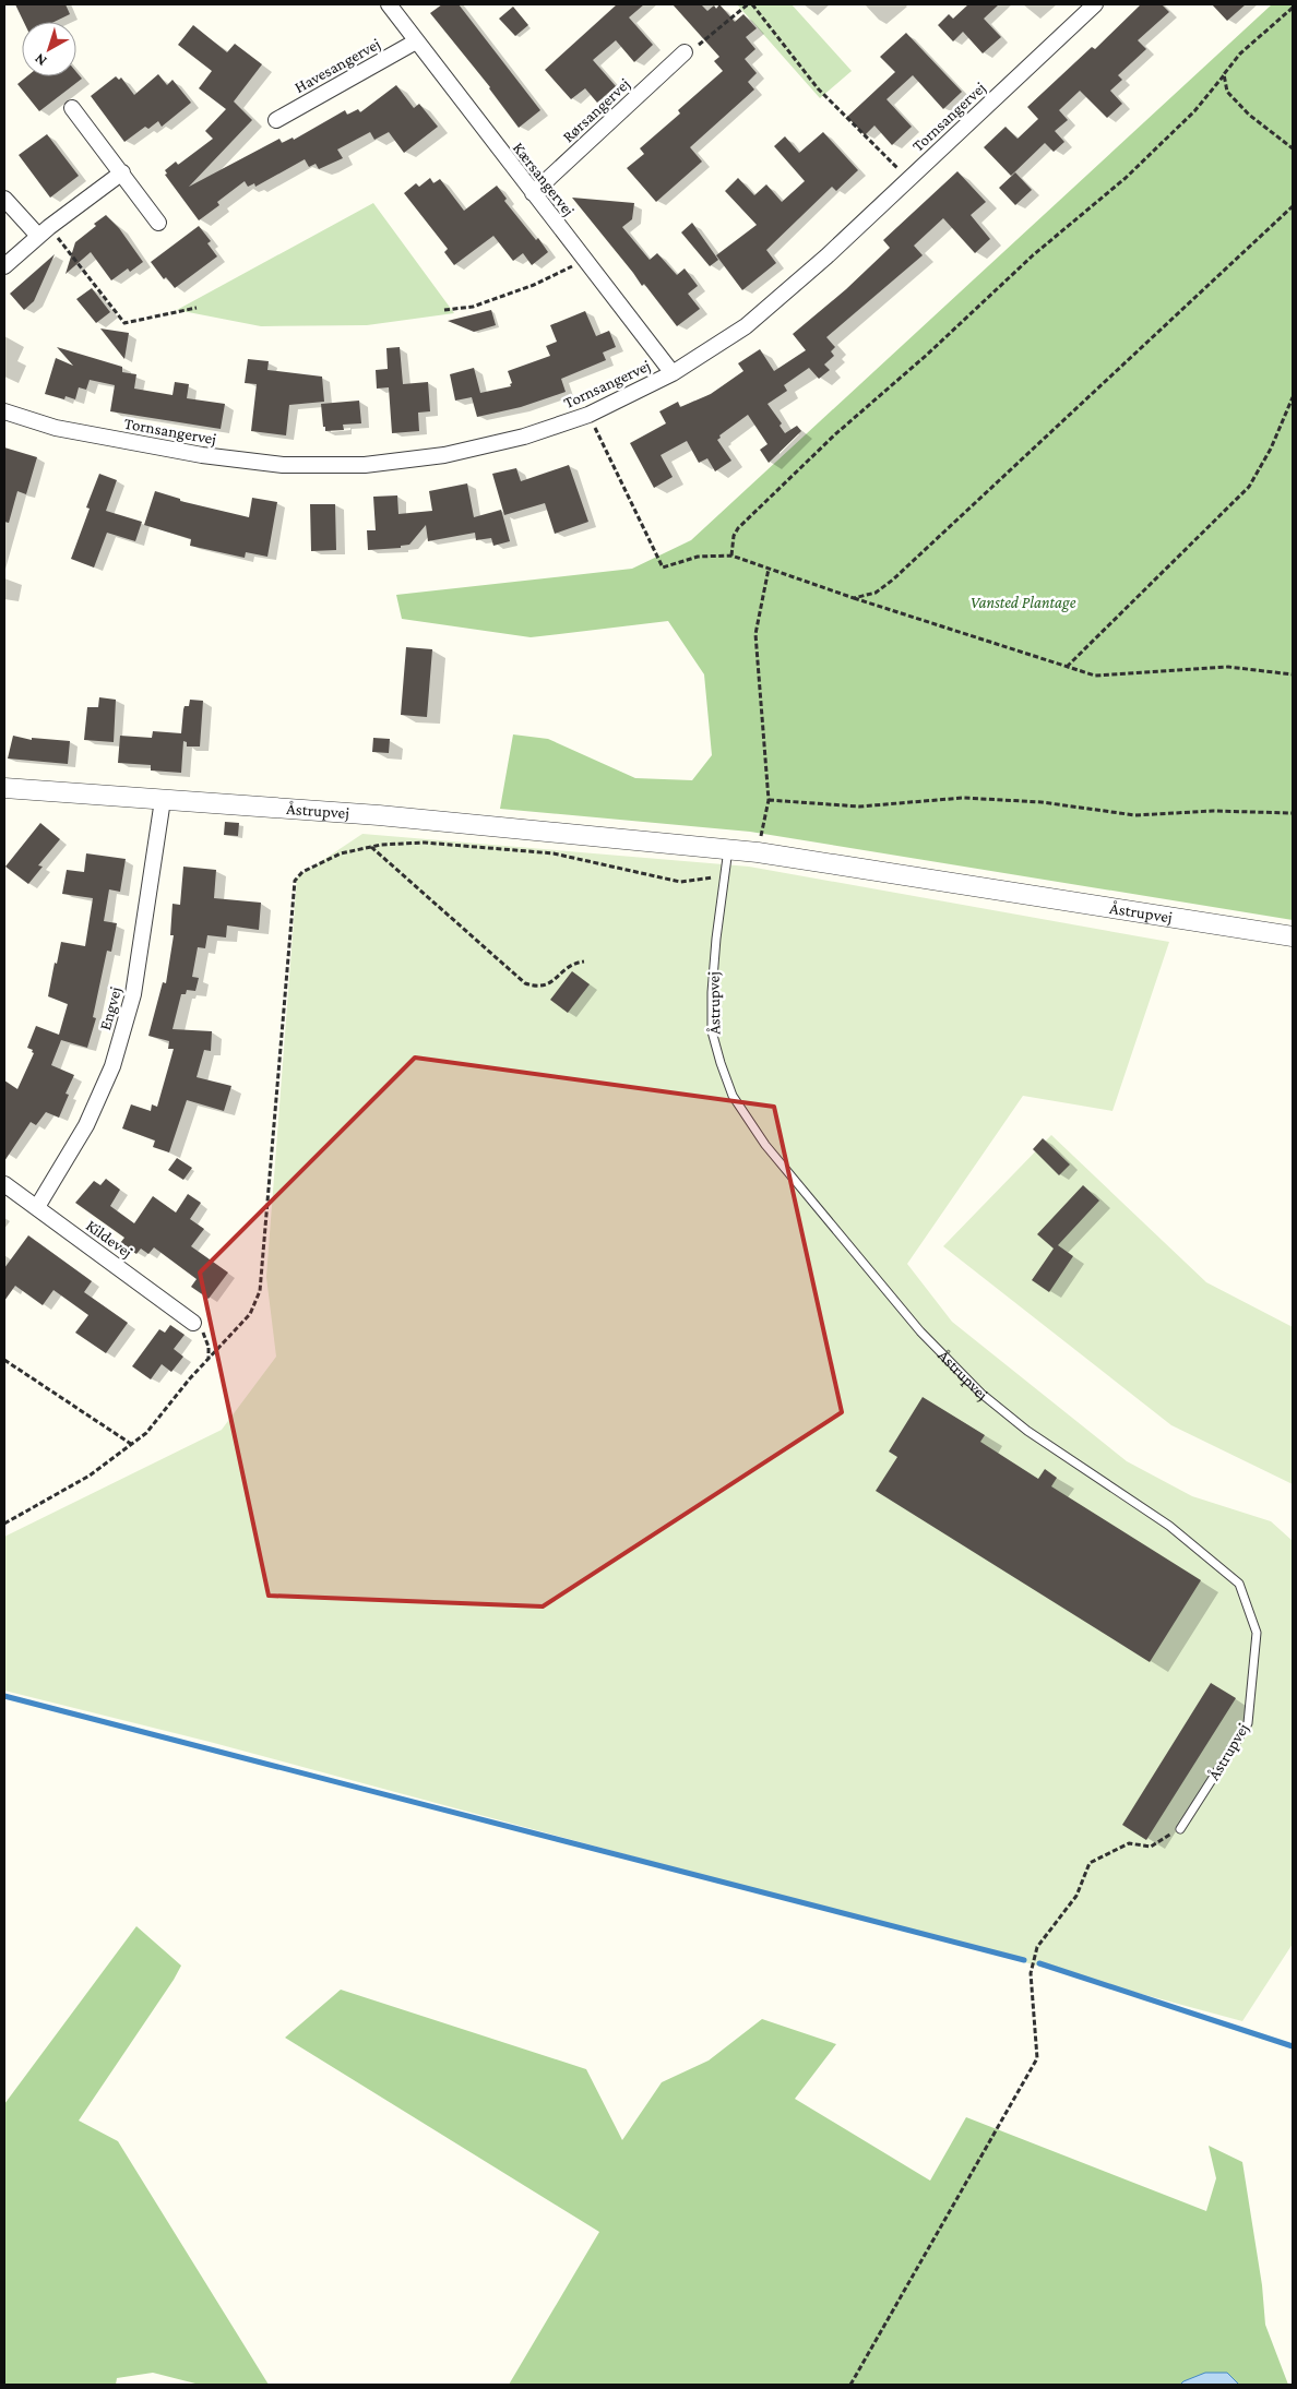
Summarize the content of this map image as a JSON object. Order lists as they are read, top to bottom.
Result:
{
  "streets": {
    "street": [
      "Havesangervej",
      "Rørsangervej",
      "Tornsangervej",
      "Kærsangervej",
      "Åstrupvej",
      "Engvej",
      "Kildevej"
    ]
  },
  "crossings": [
    ["Havesangervej", "Kærsangervej"],
    ["Rørsangervej", "Kærsangervej"],
    ["Tornsangervej", "Kærsangervej"],
    ["Åstrupvej", "Engvej"],
    ["Engvej", "Kildevej"]
  ],
  "parks": ["Vansted Plantage"],
  "north": "bottom left"
}
